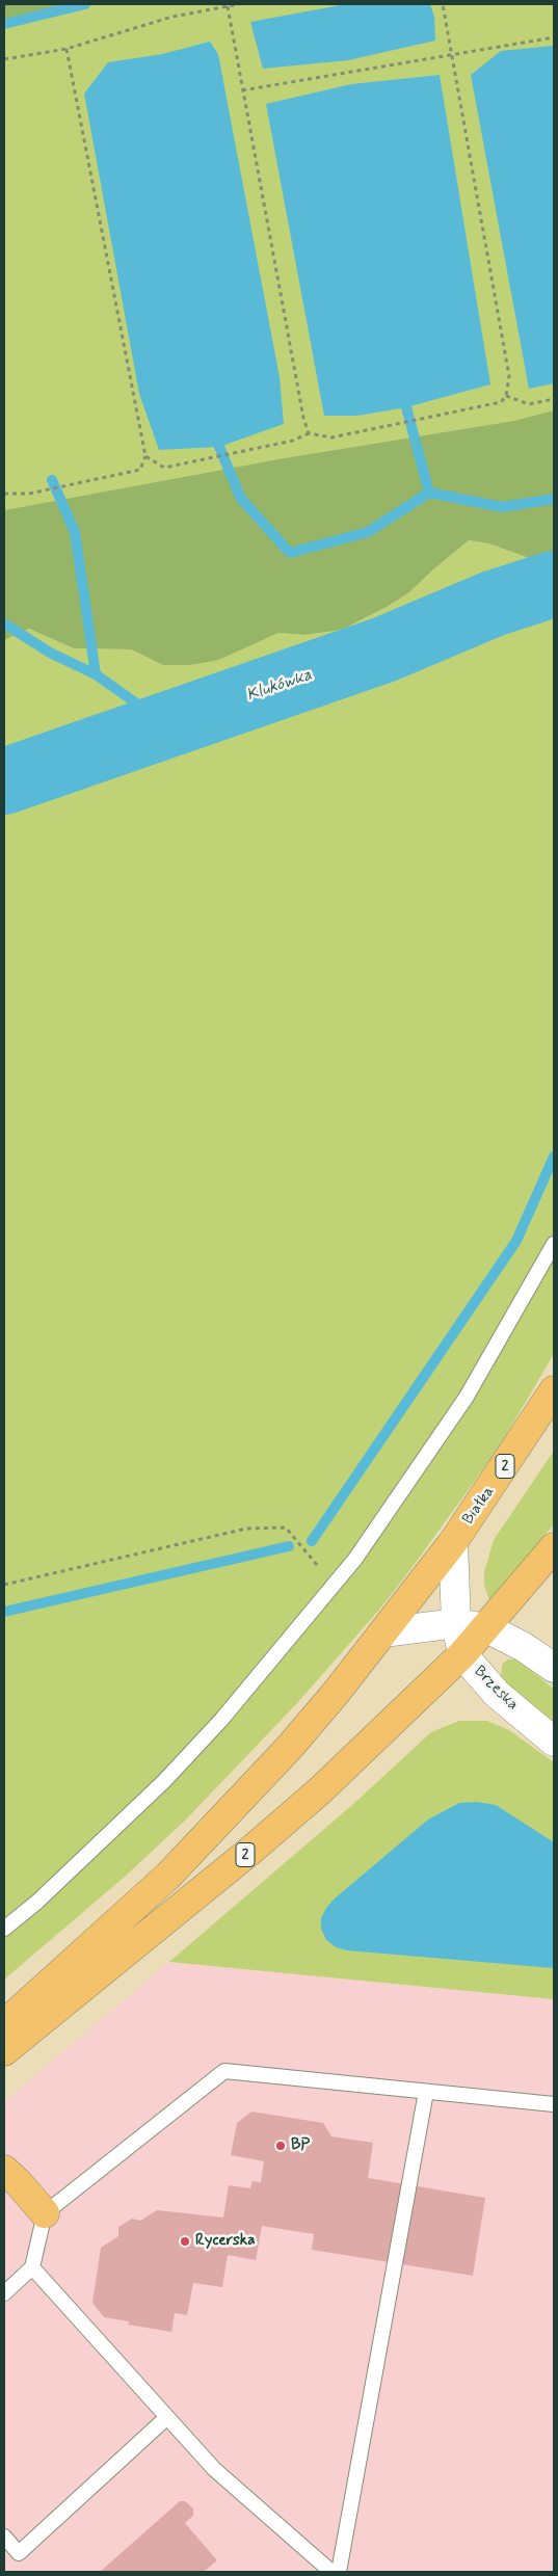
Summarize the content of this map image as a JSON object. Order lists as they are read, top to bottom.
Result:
{
  "streets": {
    "highway": ["2", "Białka"],
    "street": ["Brzeska"]
  },
  "crossings": [
    ["2", "Białka"],
    ["2", "Brzeska"],
    ["Białka", "Brzeska"]
  ],
  "water": ["Klukówka"],
  "places": ["BP", "Rycerska"]
}
